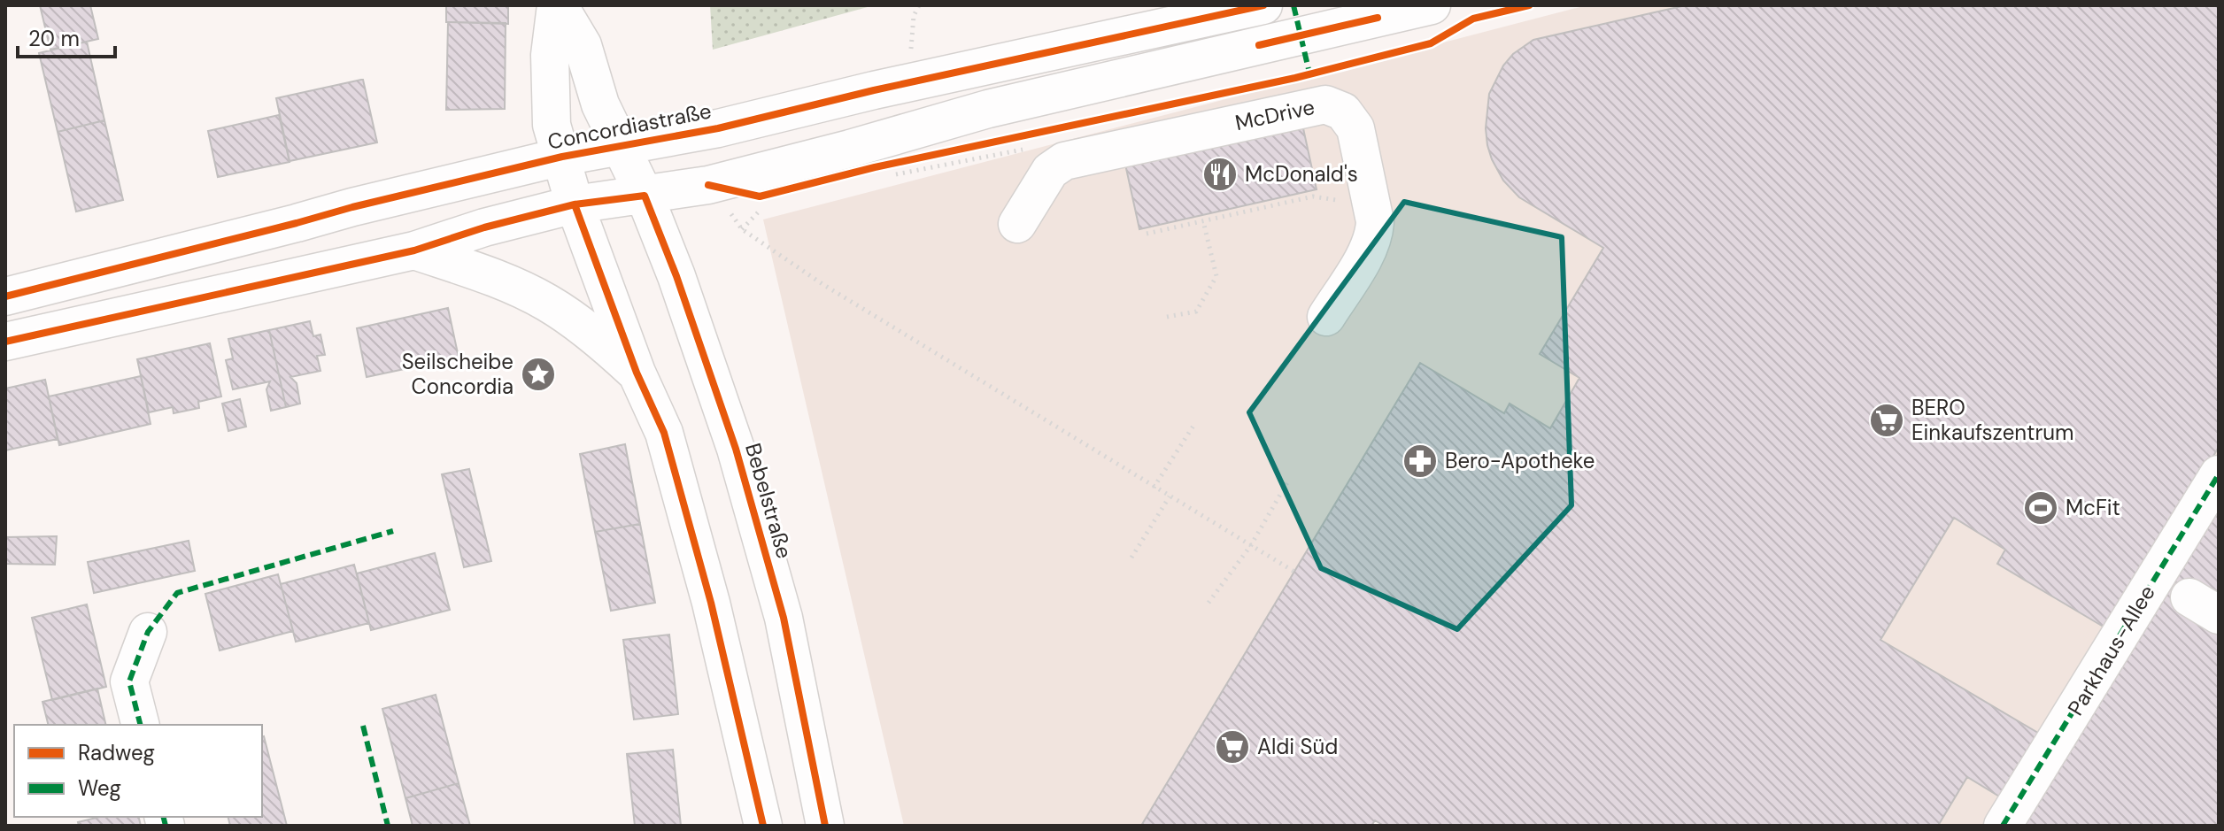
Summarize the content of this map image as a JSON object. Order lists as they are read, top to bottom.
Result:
{
  "streets": {
    "street": [
      "McDrive",
      "Concordiastraße",
      "Bebelstraße",
      "Parkhaus-Allee"
    ]
  },
  "crossings": [
    ["Concordiastraße", "Bebelstraße"]
  ],
  "places": {
    "restaurant": ["McDonald's"],
    "place": ["Seilscheibe Concordia"],
    "supermarket": ["BERO Einkaufszentrum", "Aldi Süd"],
    "pharmacy": ["Bero-Apotheke"],
    "sports": ["McFit"]
  },
  "legend": ["Radweg", "Weg"],
  "scale_bar": "20 m"
}
